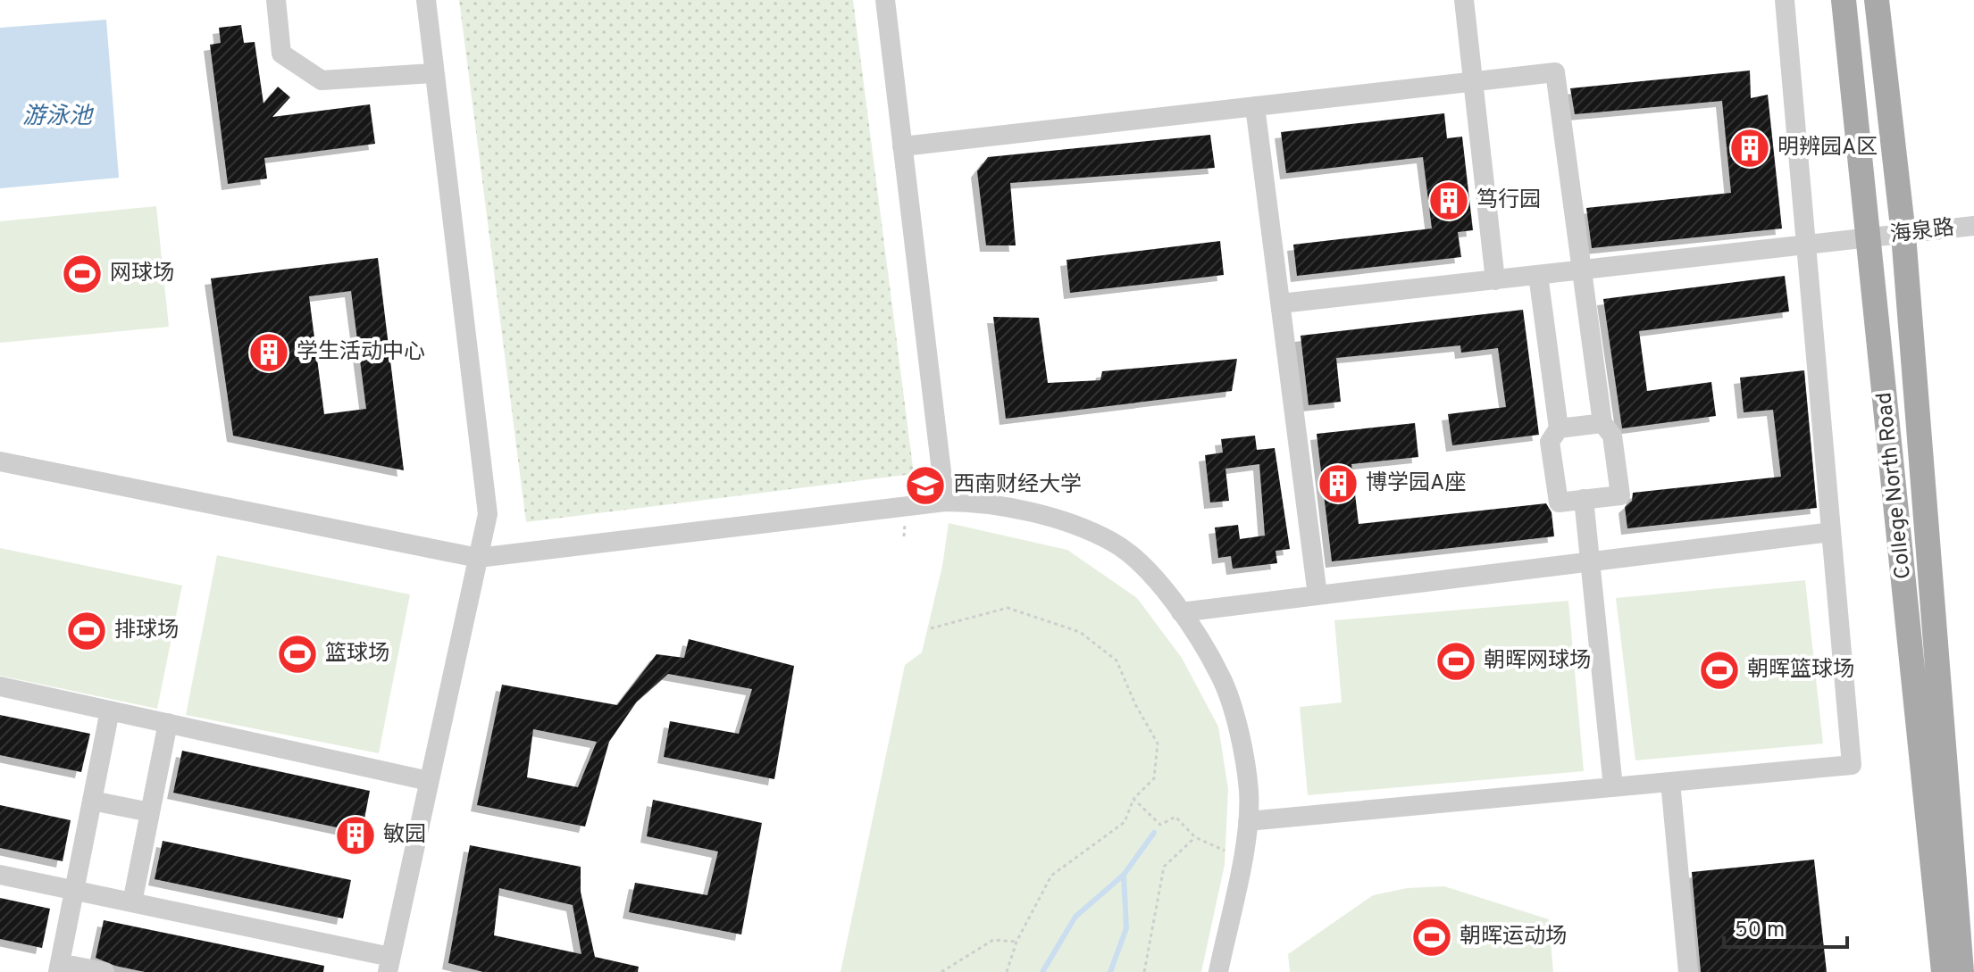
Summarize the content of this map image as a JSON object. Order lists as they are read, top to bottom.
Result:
{
  "streets": {
    "main road": ["College North Road"],
    "street": ["海泉路"]
  },
  "crossings": [
    ["海泉路", "College North Road"]
  ],
  "water": ["游泳池"],
  "places": {
    "building": [
      "明辨园A区",
      "笃行园",
      "学生活动中心",
      "博学园A座",
      "敏园"
    ],
    "sports": [
      "网球场",
      "排球场",
      "篮球场",
      "朝晖网球场",
      "朝晖篮球场",
      "朝晖运动场"
    ],
    "school or university": ["西南财经大学"]
  },
  "scale_bar": "50 m"
}
